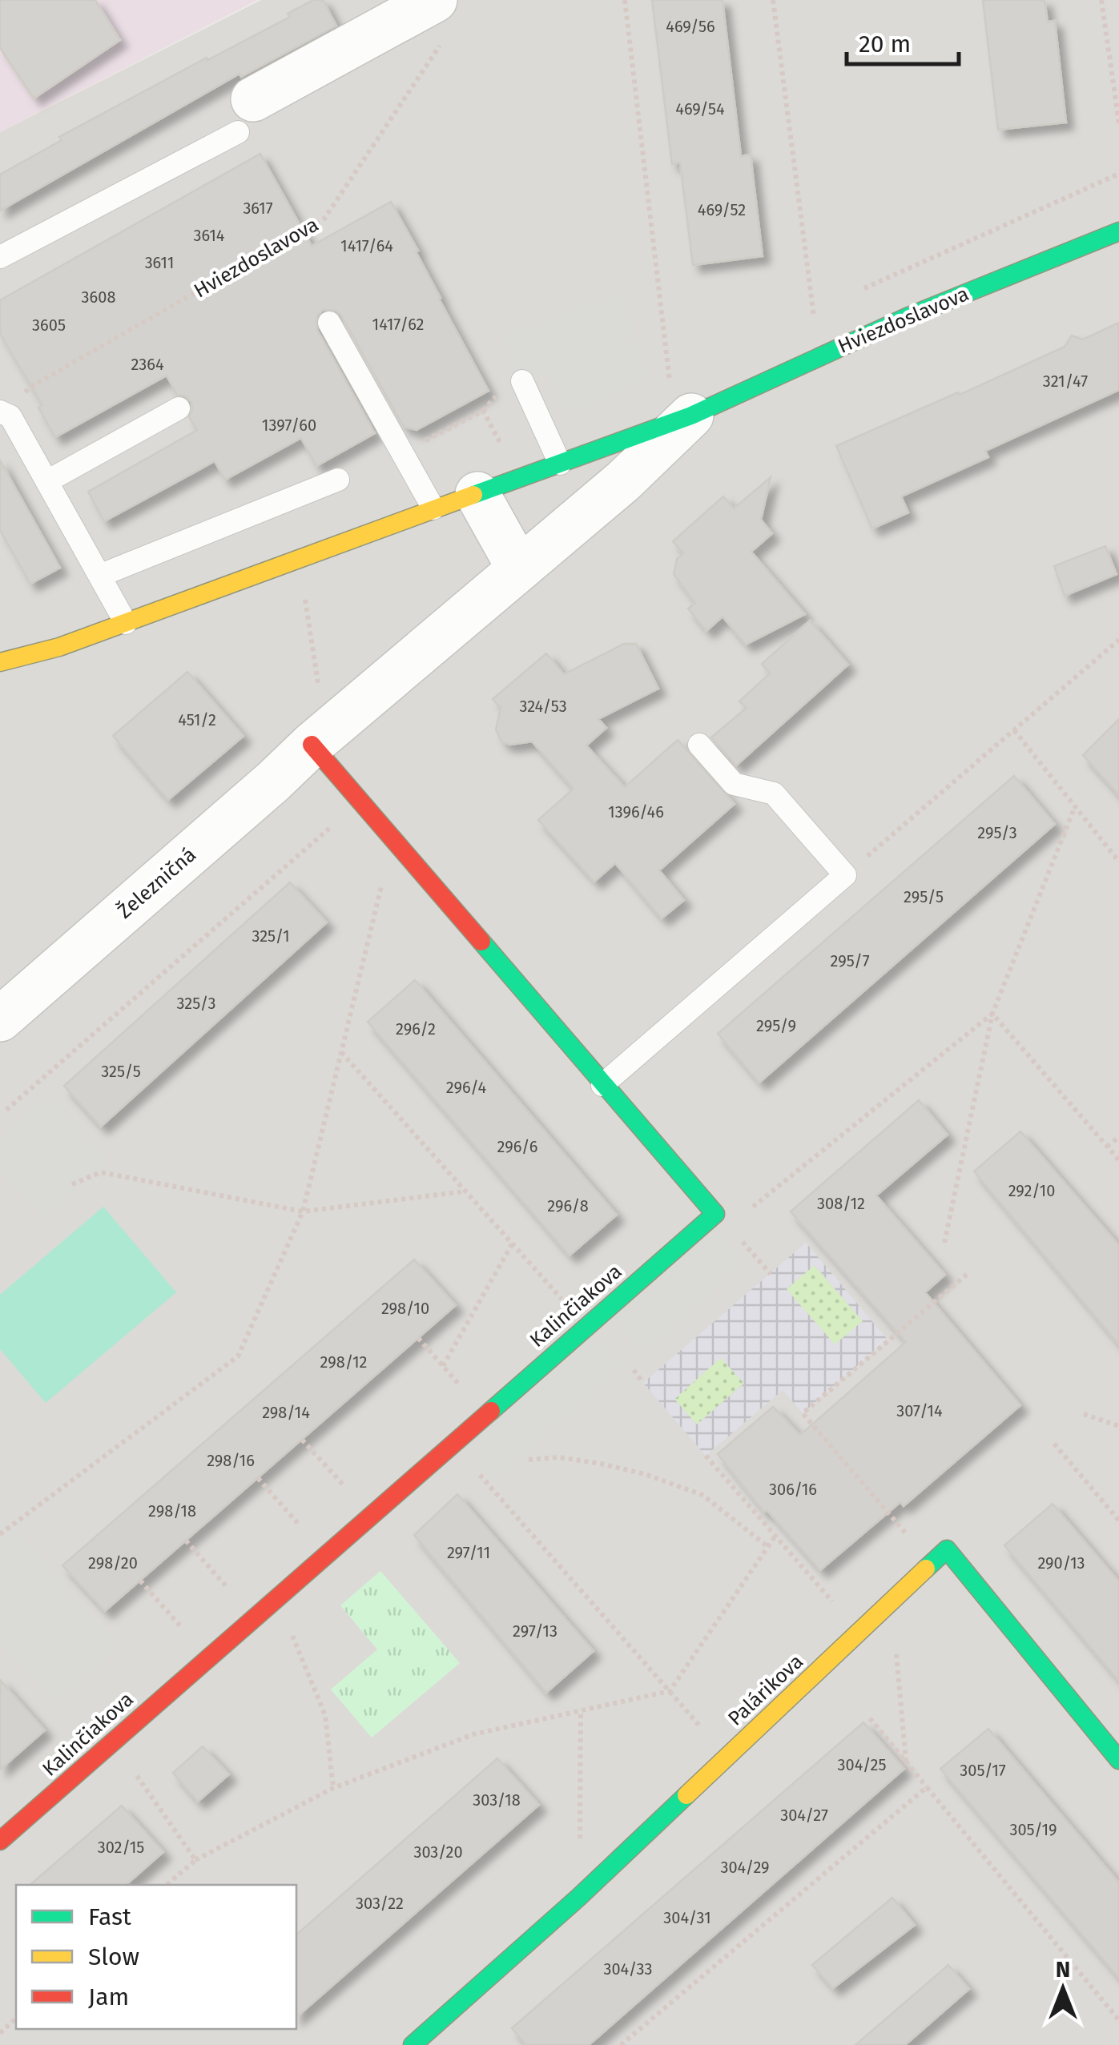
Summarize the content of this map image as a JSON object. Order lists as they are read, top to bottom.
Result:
{
  "streets": {
    "street": [
      "Hviezdoslavova",
      "Železničná",
      "Kalinčiakova",
      "Palárikova"
    ]
  },
  "crossings": [
    ["Hviezdoslavova", "Železničná"]
  ],
  "house_numbers": [
    "469/56",
    "469/54",
    "3617",
    "469/52",
    "3614",
    "1417/64",
    "3611",
    "3608",
    "1417/62",
    "3605",
    "2364",
    "321/47",
    "1397/60",
    "324/53",
    "451/2",
    "1396/46",
    "295/3",
    "295/5",
    "325/1",
    "295/7",
    "325/3",
    "295/9",
    "296/2",
    "325/5",
    "296/4",
    "296/6",
    "292/10",
    "308/12",
    "296/8",
    "298/10",
    "298/12",
    "307/14",
    "298/14",
    "298/16",
    "306/16",
    "298/18",
    "297/11",
    "298/20",
    "290/13",
    "297/13",
    "304/25",
    "305/17",
    "303/18",
    "304/27",
    "305/19",
    "302/15",
    "303/20",
    "304/29",
    "303/22",
    "304/31",
    "304/33"
  ],
  "legend": ["Fast", "Slow", "Jam"],
  "scale_bar": "20 m",
  "north": "top"
}
